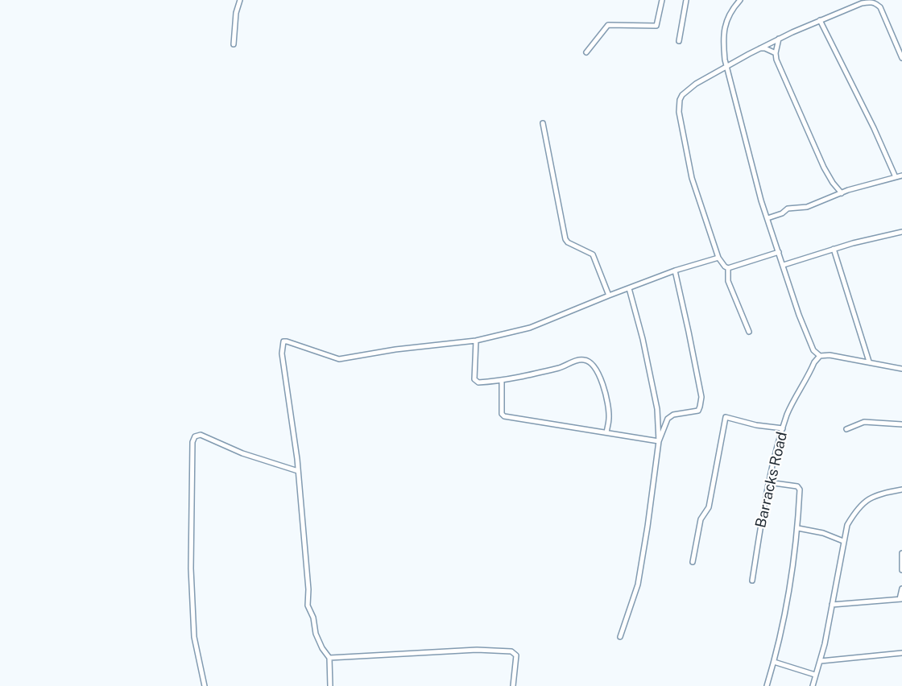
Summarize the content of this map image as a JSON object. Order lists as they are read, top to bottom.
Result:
{
  "streets": {
    "street": ["Barracks Road"]
  }
}
